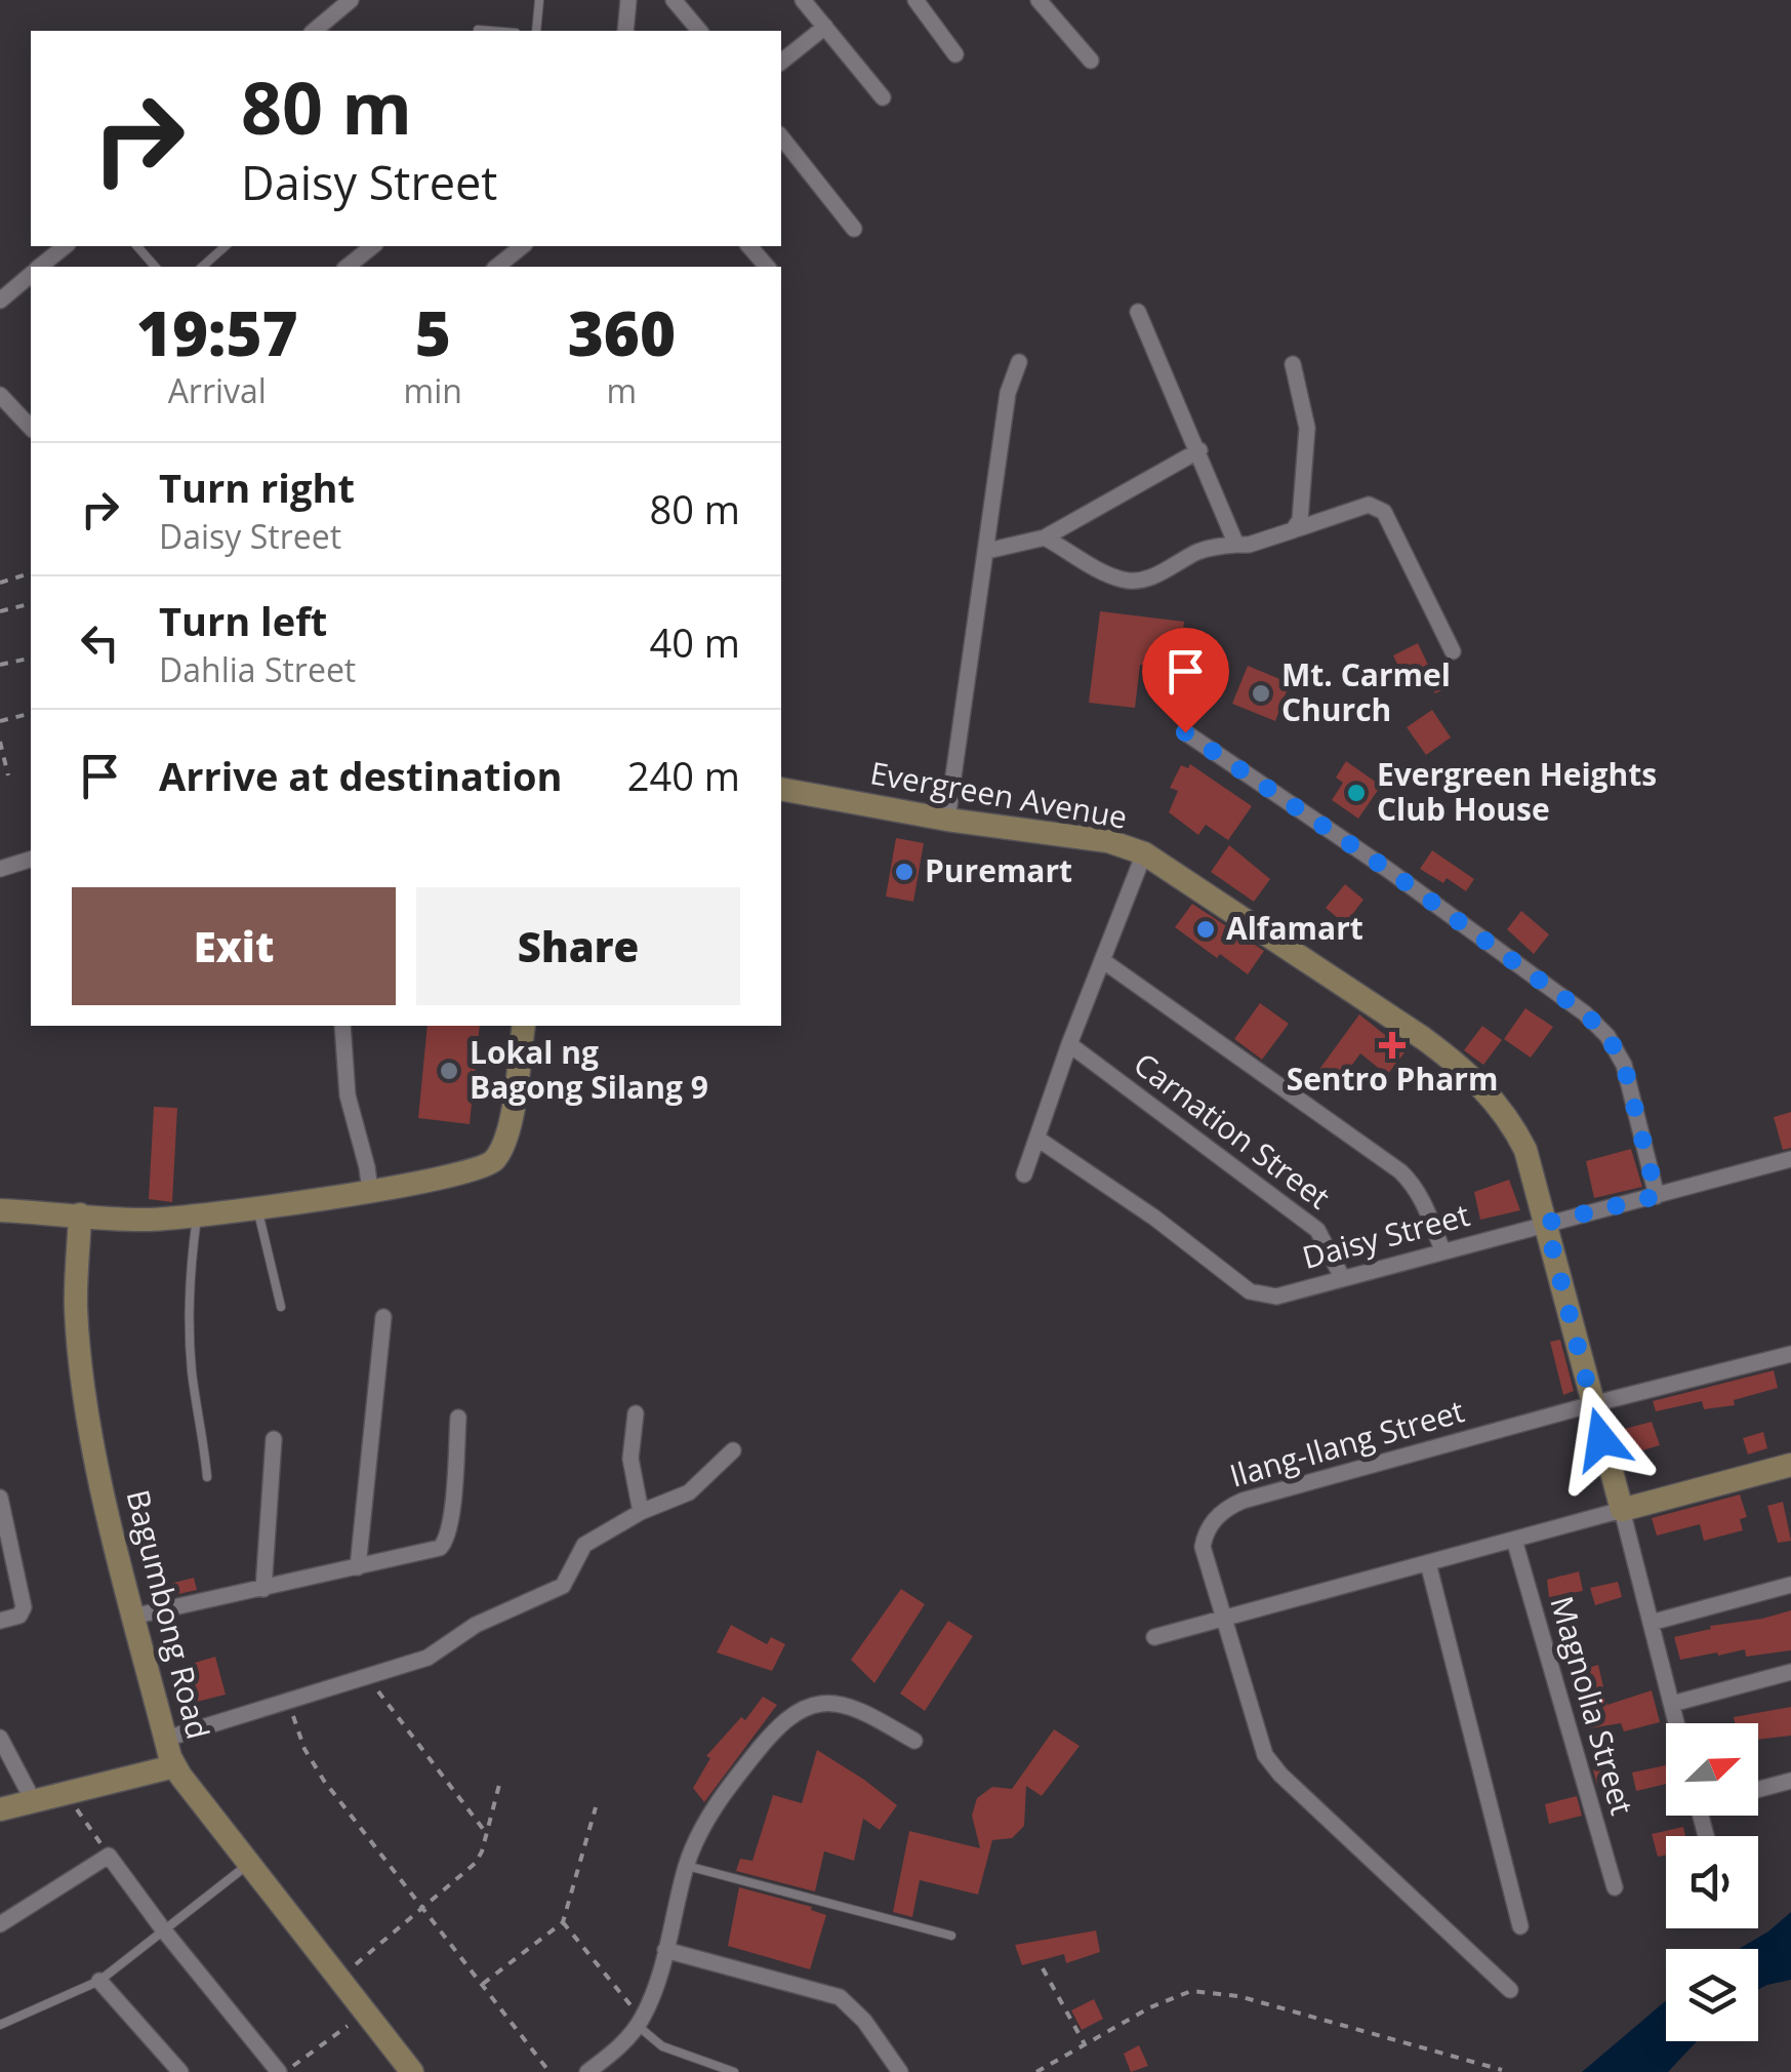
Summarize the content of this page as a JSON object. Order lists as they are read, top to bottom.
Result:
{
  "streets": {
    "street": [
      "Evergreen Avenue",
      "Carnation Street",
      "Daisy Street",
      "Ilang-Ilang Street",
      "Bagumbong Road",
      "Magnolia Street"
    ]
  },
  "crossings": [
    ["Evergreen Avenue", "Daisy Street"],
    ["Evergreen Avenue", "Ilang-Ilang Street"],
    ["Carnation Street", "Daisy Street"]
  ],
  "places": {
    "other": [
      "Mt. Carmel Church",
      "Evergreen Heights Club House",
      "Puremart",
      "Alfamart",
      "Lokal ng Bagong Silang 9"
    ],
    "health": ["Sentro Pharm"]
  },
  "north": "top right",
  "page": {
    "turn": ["80 m", "Daisy Street"],
    "eta": [
      "19:57",
      "Arrival",
      "5",
      "min",
      "360",
      "m"
    ],
    "list": [
      {
        "name": "Turn right",
        "note": "Daisy Street",
        "value": "80 m"
      },
      {
        "name": "Turn left",
        "note": "Dahlia Street",
        "value": "40 m"
      },
      {
        "name": "Arrive at destination",
        "value": "240 m"
      }
    ],
    "buttons": ["Exit", "Share"]
  }
}
